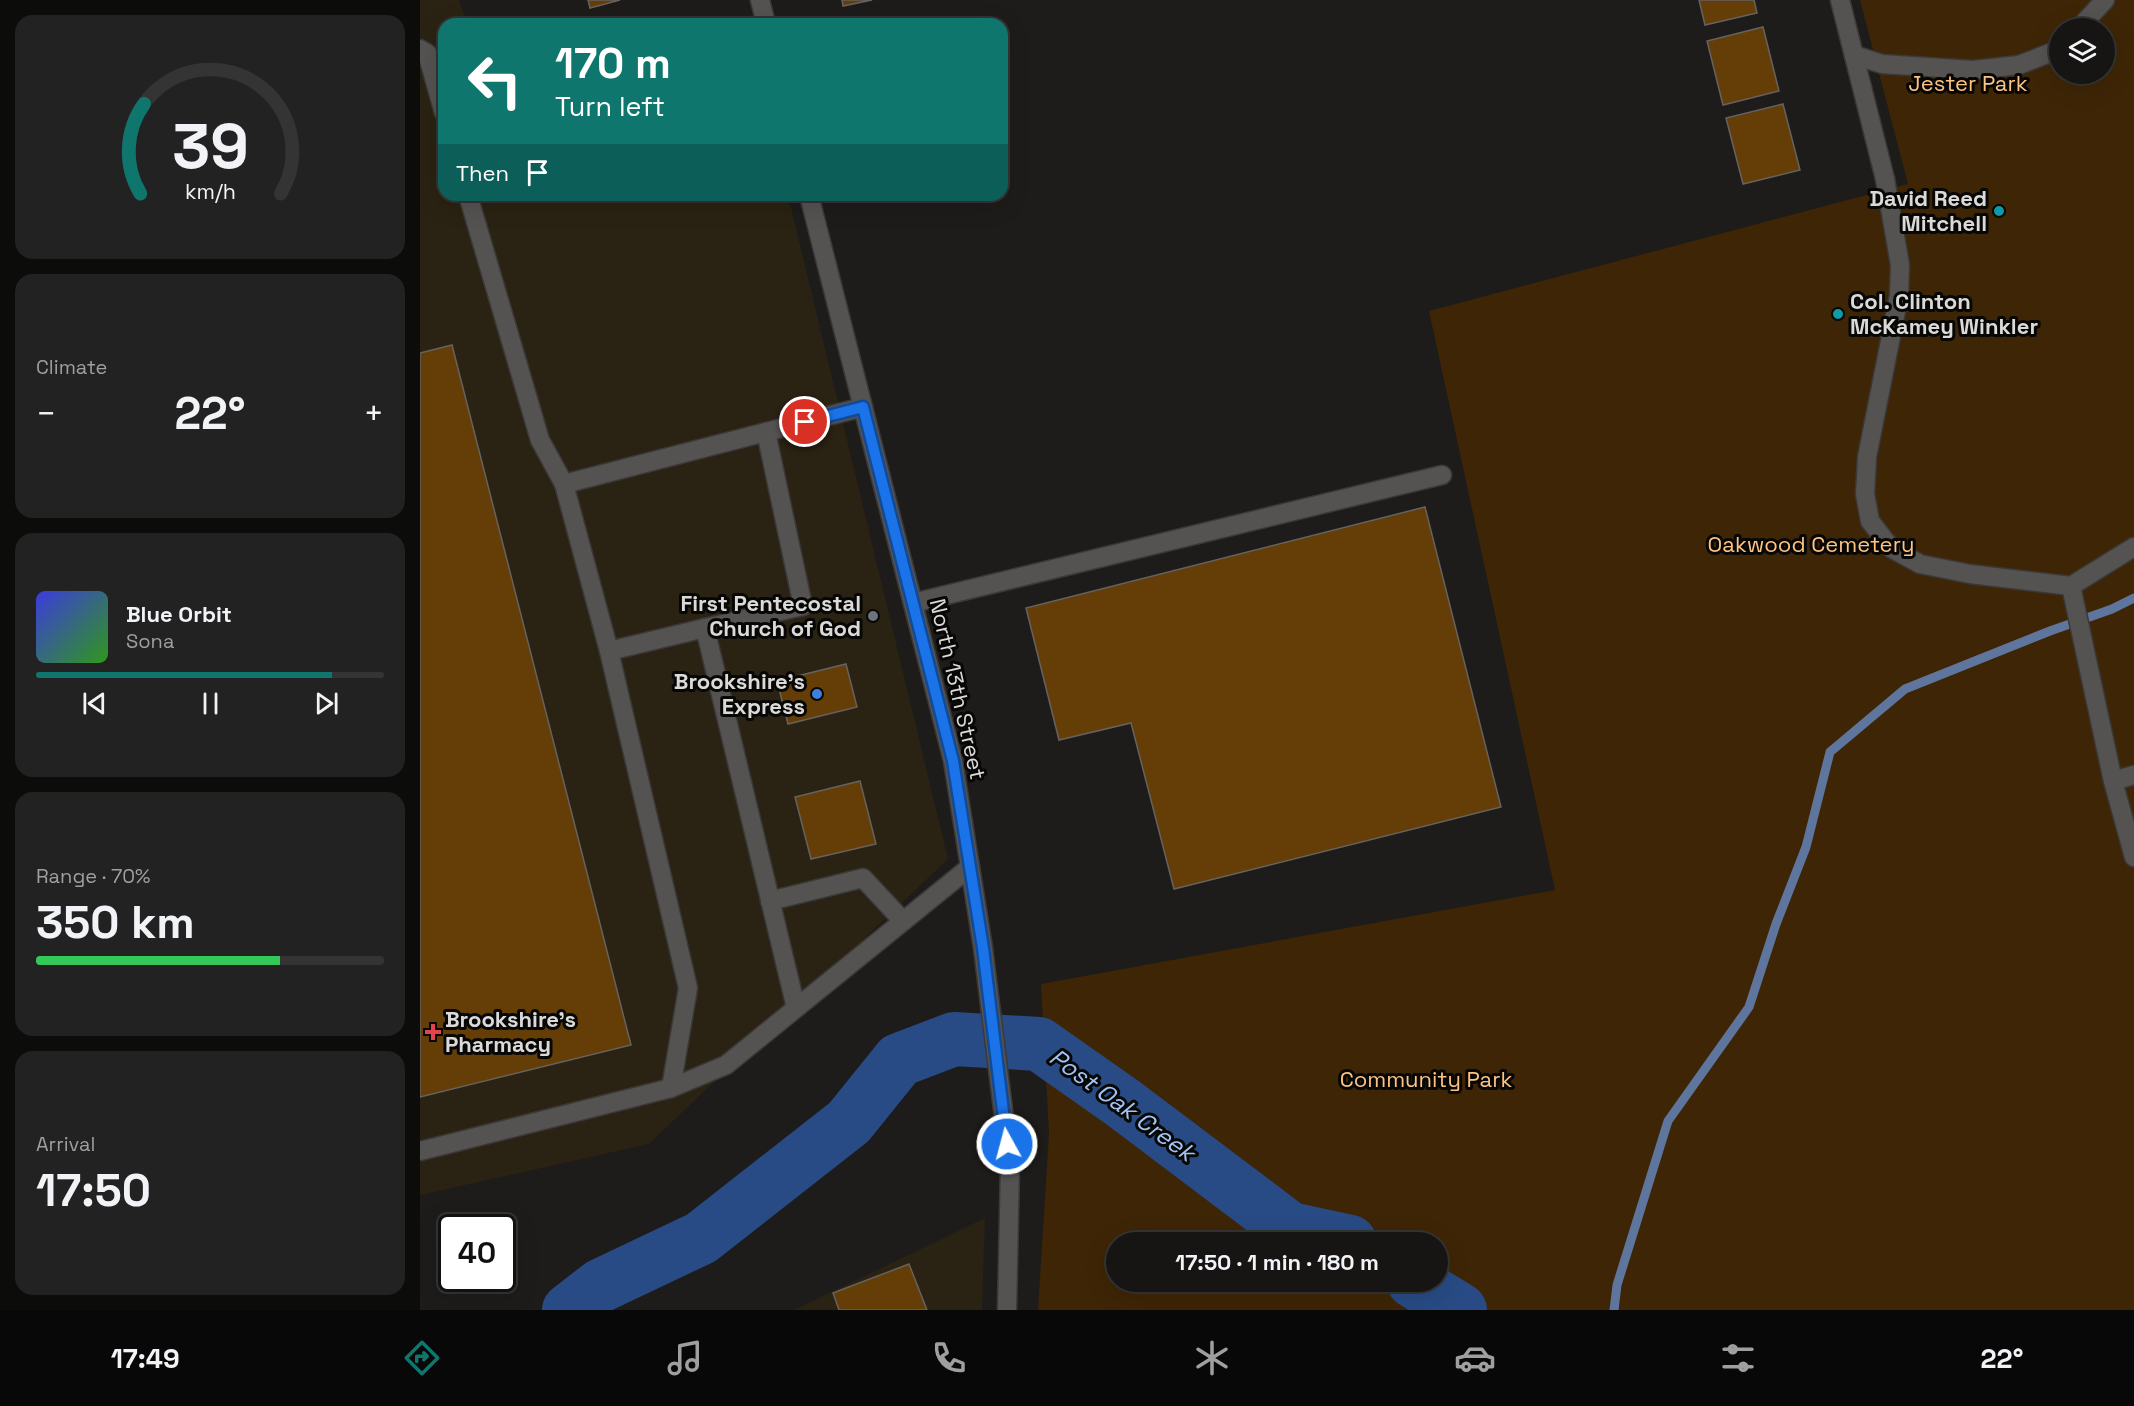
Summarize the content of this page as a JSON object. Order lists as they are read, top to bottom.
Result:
{
  "streets": {
    "street": ["North 13th Street"]
  },
  "water": ["Post Oak Creek"],
  "parks": ["Jester Park", "Oakwood Cemetery", "Community Park"],
  "places": {
    "other": [
      "David Reed Mitchell",
      "Col. Clinton McKamey Winkler",
      "First Pentecostal Church of God",
      "Brookshire's Express"
    ],
    "health": ["Brookshire's Pharmacy"]
  },
  "page": {
    "turn": ["170 m", "Turn left"],
    "then": "Then",
    "tile": [
      "Climate",
      ["Range · 70%", "350 km"],
      ["Arrival", "17:50"]
    ],
    "heat": ["−", "22°", "+"],
    "song": ["Blue Orbit", "Sona"],
    "limit": "40",
    "trip": "17:50 · 1 min · 180 m",
    "tabs": ["17:49", "22°"],
    "gauge": ["39", "km/h"]
  }
}
